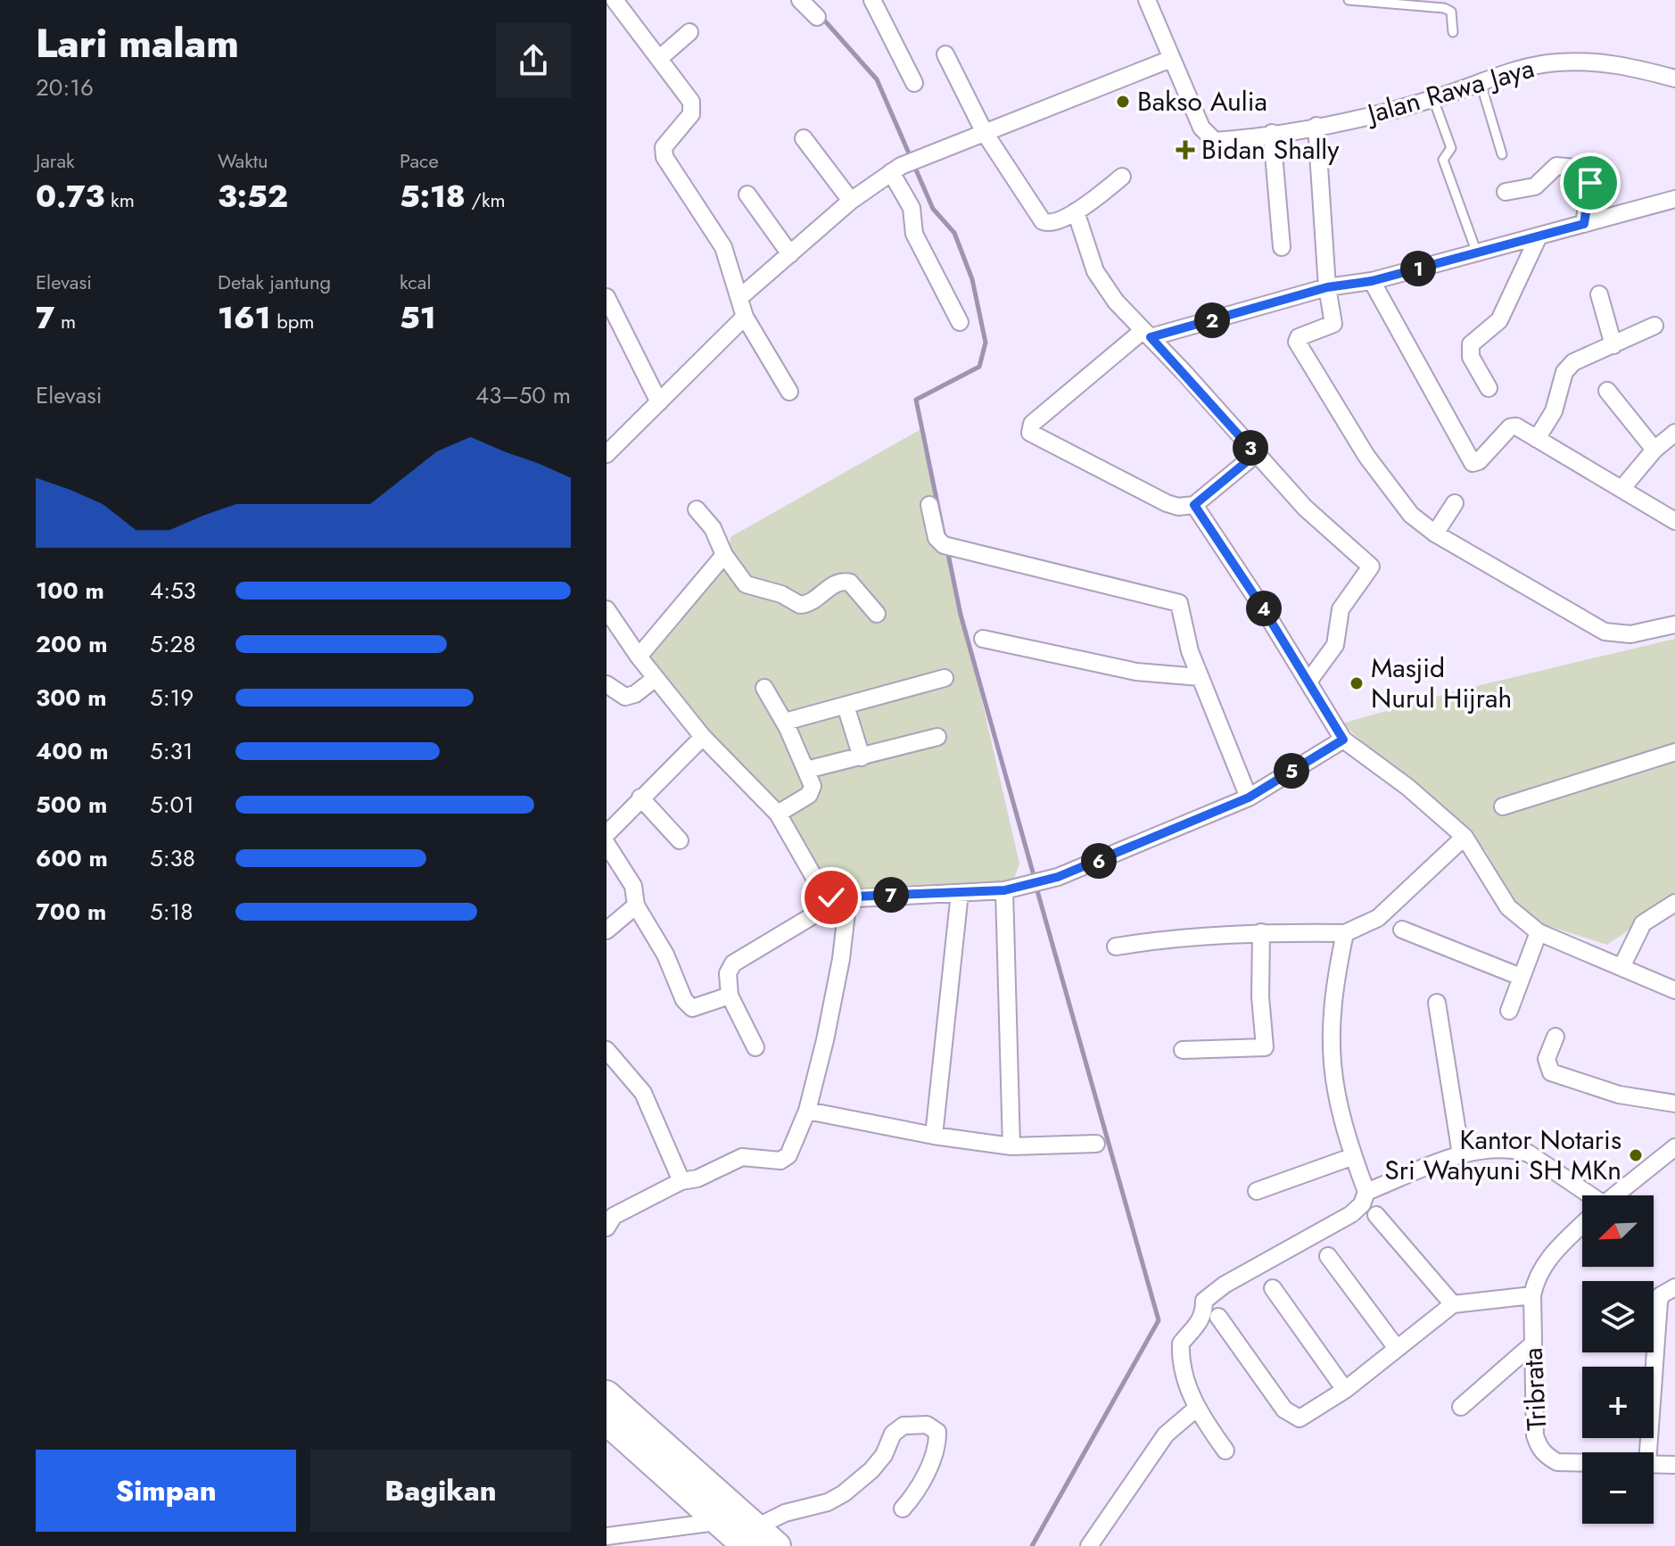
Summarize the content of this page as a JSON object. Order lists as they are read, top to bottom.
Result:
{
  "streets": {
    "street": ["Jalan Rawa Jaya", "Tribrata"]
  },
  "places": {
    "other": ["Bakso Aulia", "Masjid Nurul Hijrah", "Kantor Notaris Sri Wahyuni SH MKn"],
    "health": ["Bidan Shally"]
  },
  "north": "bottom left",
  "page": {
    "heading": ["Lari malam", "20:16"],
    "stats": [
      ["Jarak", "0.73 km"],
      ["Waktu", "3:52"],
      ["Pace", "5:18 /km"],
      ["Elevasi", "7 m"],
      ["Detak jantung", "161 bpm"],
      ["kcal", "51"]
    ],
    "pins": [
      "1",
      "2",
      "3",
      "4",
      "5",
      "6",
      "7"
    ],
    "chart": ["Elevasi", "43–50 m"],
    "list": [
      {
        "name": "100 m",
        "note": "4:53"
      },
      {
        "name": "200 m",
        "note": "5:28"
      },
      {
        "name": "300 m",
        "note": "5:19"
      },
      {
        "name": "400 m",
        "note": "5:31"
      },
      {
        "name": "500 m",
        "note": "5:01"
      },
      {
        "name": "600 m",
        "note": "5:38"
      },
      {
        "name": "700 m",
        "note": "5:18"
      }
    ],
    "map_buttons": ["+", "−"],
    "buttons": ["Simpan", "Bagikan"]
  }
}
